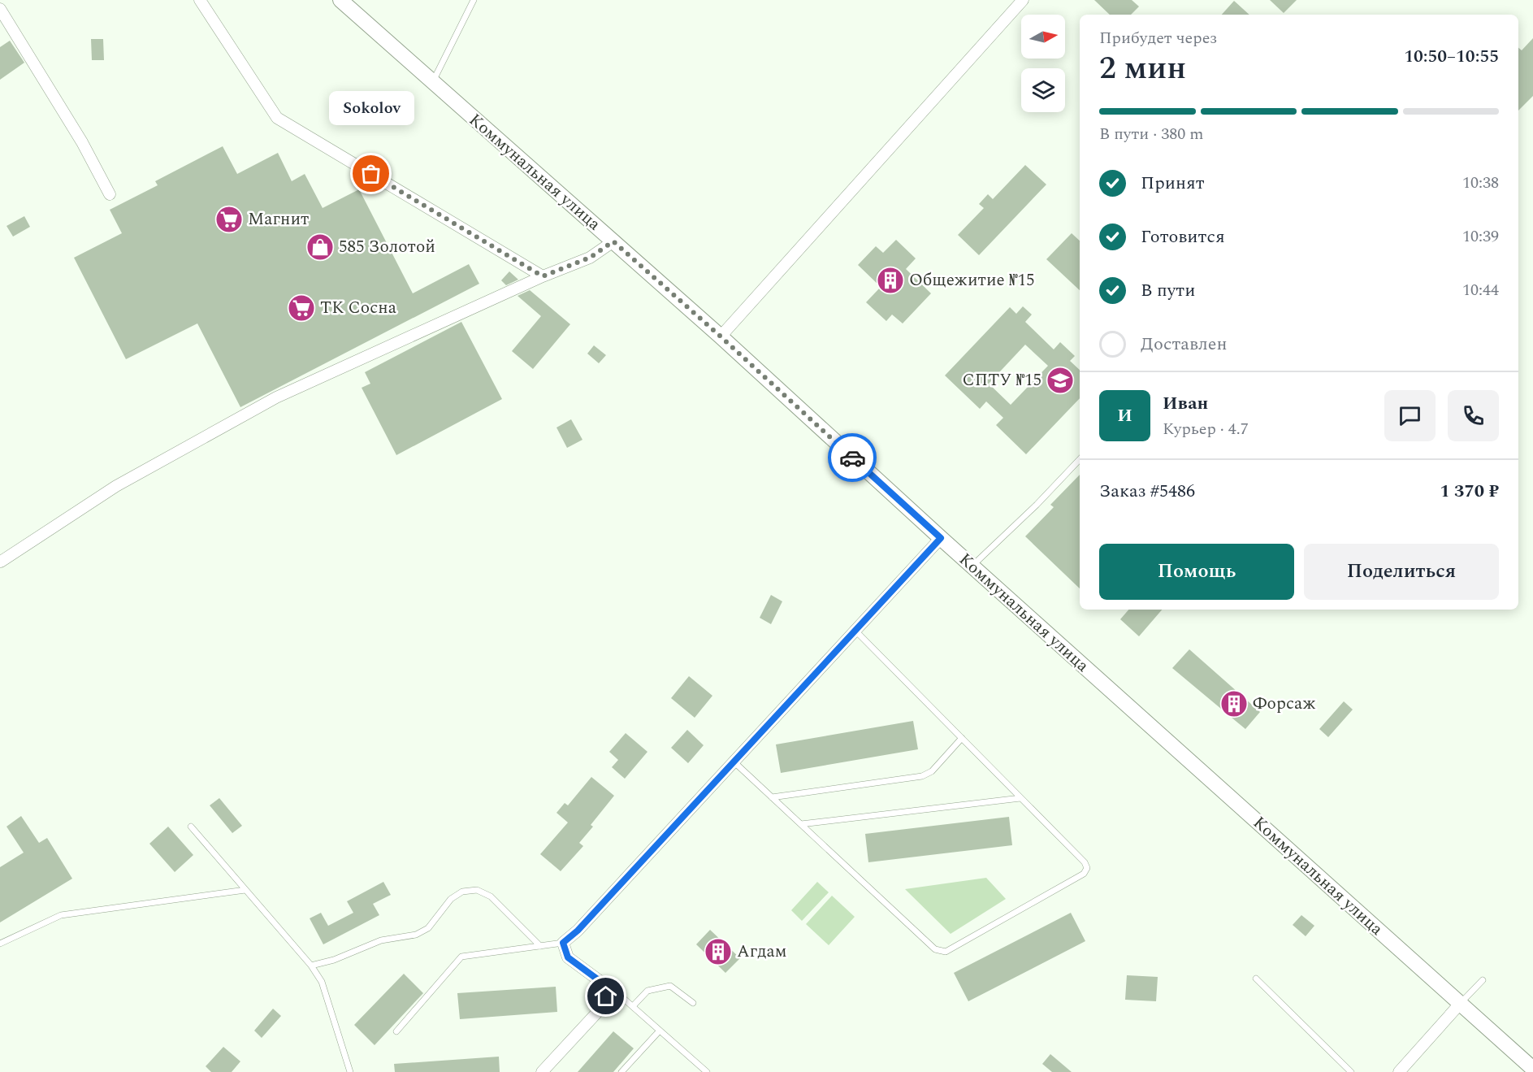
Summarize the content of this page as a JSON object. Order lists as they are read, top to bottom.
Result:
{
  "streets": {
    "main road": ["Коммунальная улица"]
  },
  "places": {
    "other": ["Sokolov"],
    "supermarket": ["Магнит", "ТК Сосна"],
    "shop": ["585 Золотой"],
    "building": ["Общежитие №15", "Форсаж", "Агдам"],
    "school or university": ["СПТУ №15"]
  },
  "north": "right",
  "page": {
    "heading": ["2 мин", "Прибудет через", "10:50–10:55"],
    "panel": [
      "Иван",
      "Курьер · 4.7",
      "Заказ #5486",
      "1 370 ₽"
    ],
    "bubble": "Sokolov",
    "bar": "В пути · 380 m",
    "list": [
      ["Принят", "10:38"],
      ["Готовится", "10:39"],
      ["В пути", "10:44"],
      "Доставлен"
    ],
    "round": "И",
    "buttons": ["Помощь", "Поделиться"]
  }
}
